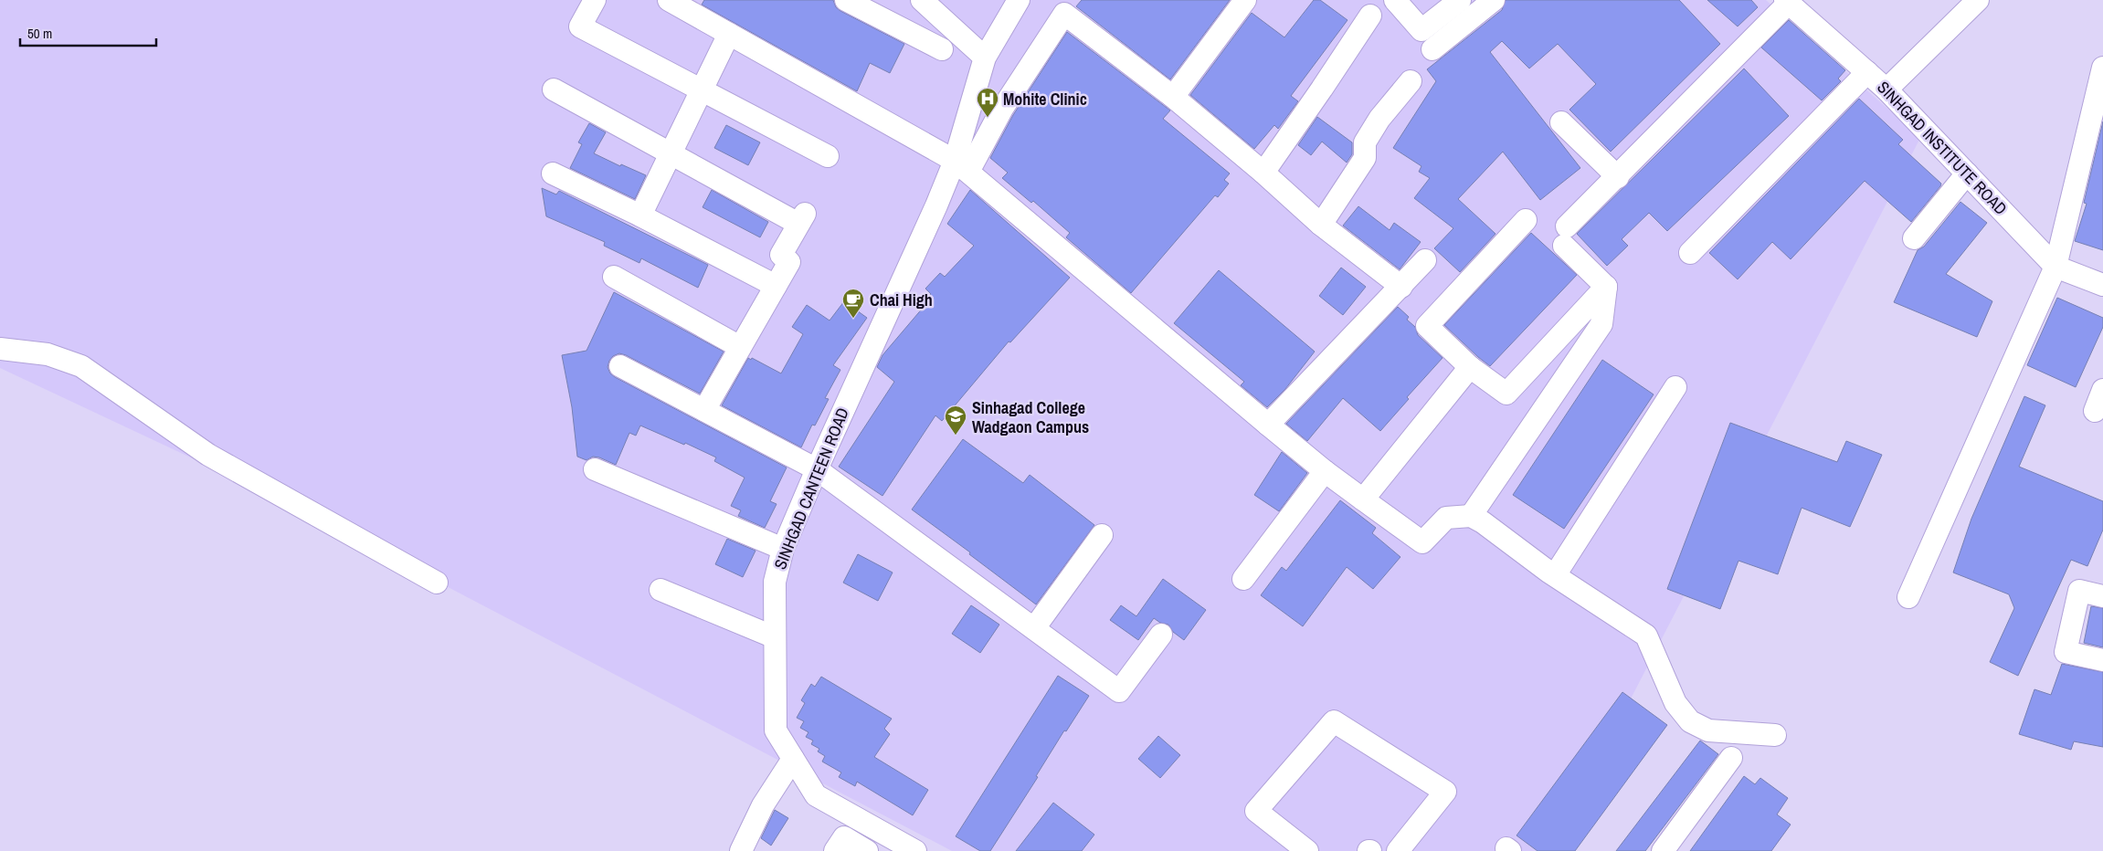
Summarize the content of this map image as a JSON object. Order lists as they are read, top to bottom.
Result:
{
  "streets": {
    "street": ["SINHGAD INSTITUTE ROAD", "SINHGAD CANTEEN ROAD"]
  },
  "places": {
    "hospital": ["Mohite Clinic"],
    "cafe": ["Chai High"],
    "school or university": ["Sinhagad College Wadgaon Campus"]
  },
  "scale_bar": "50 m"
}
